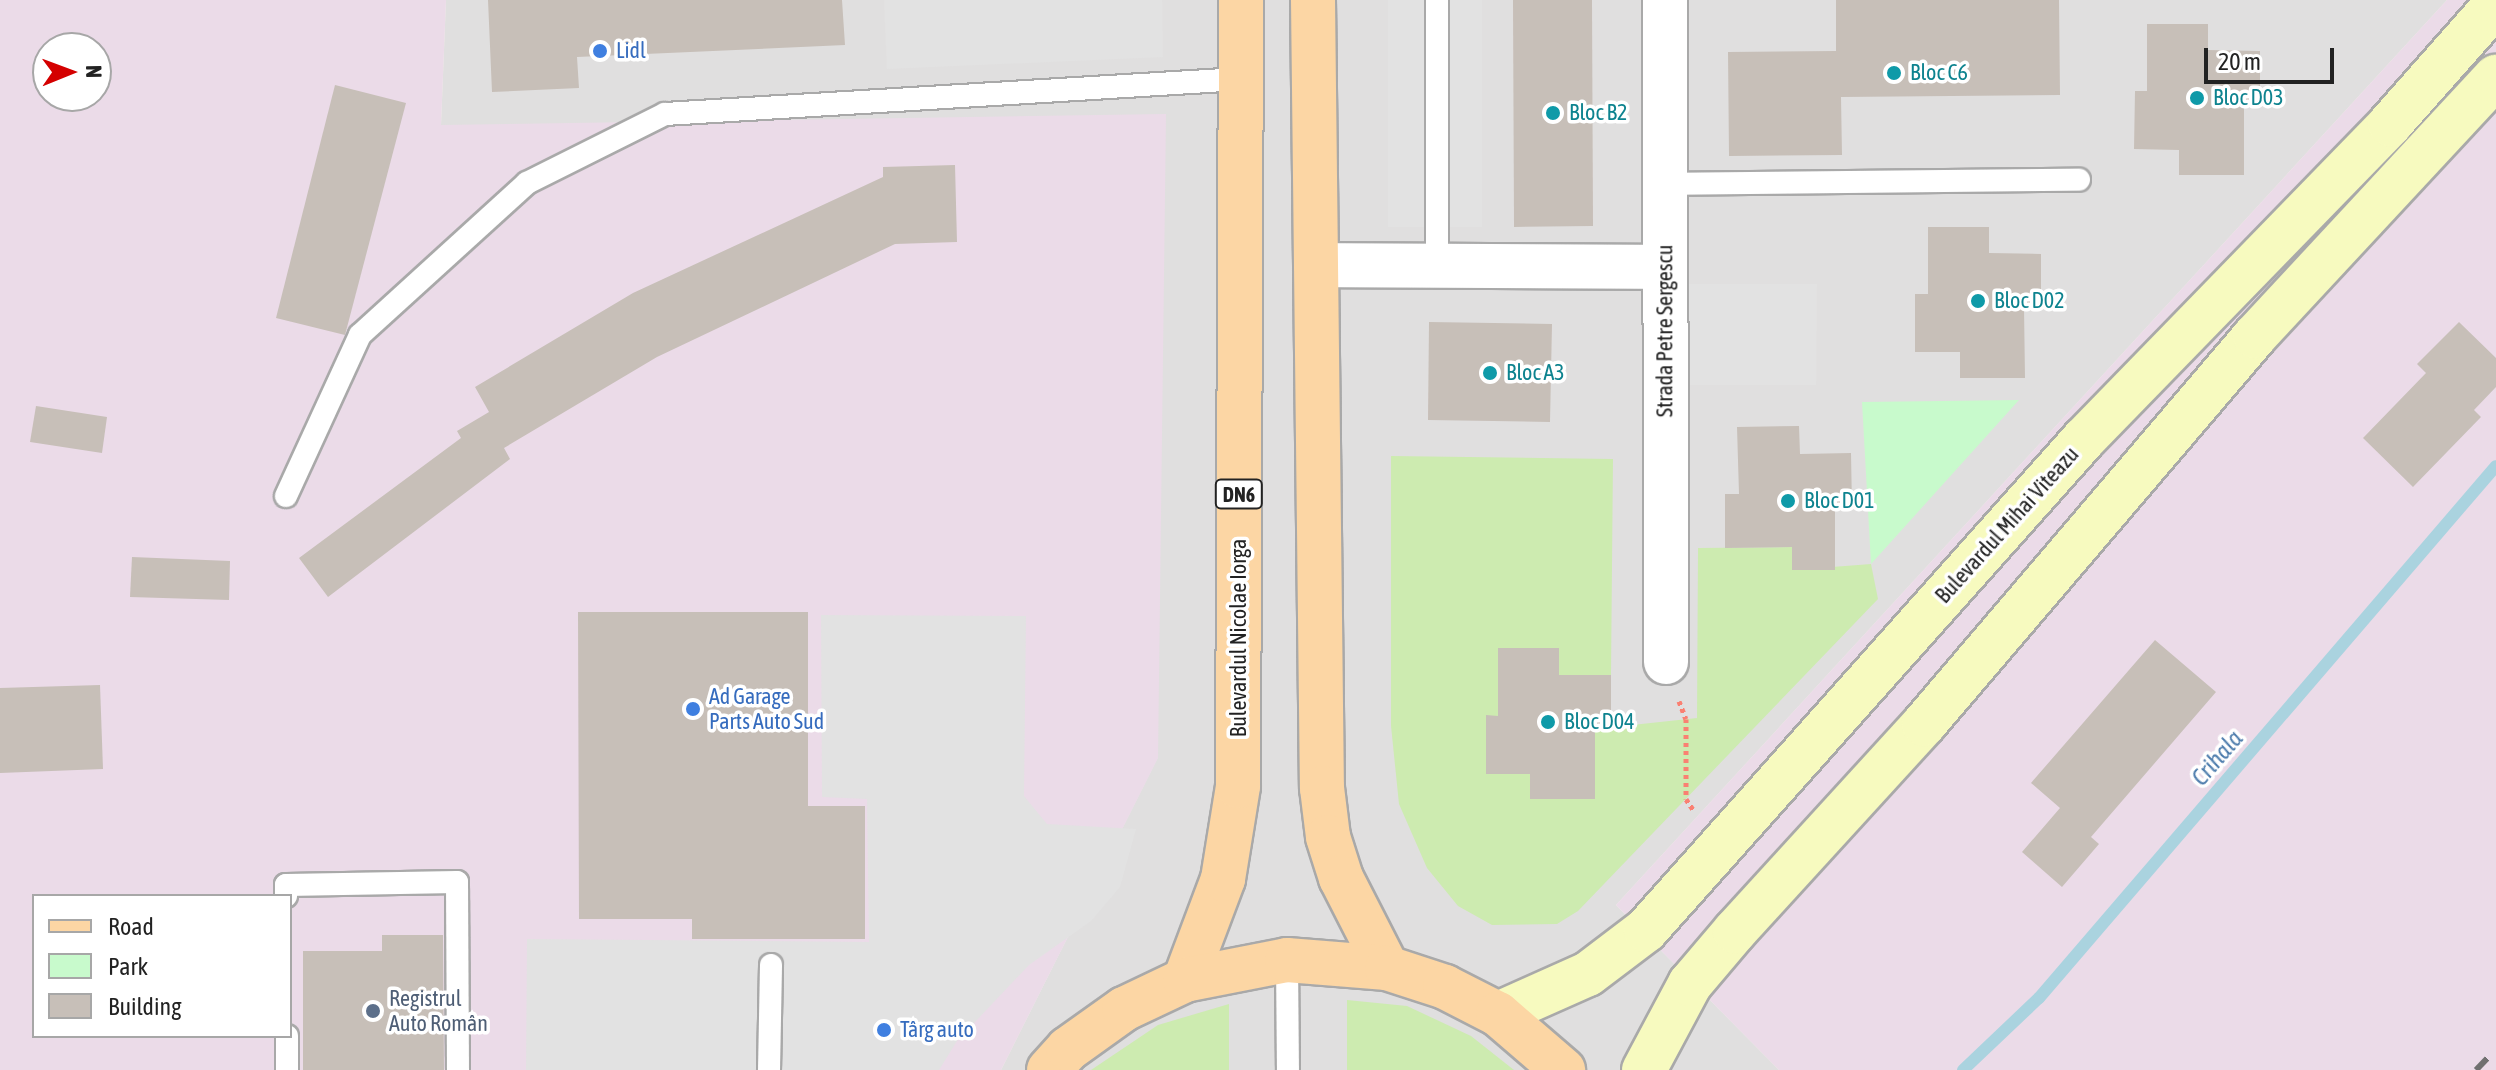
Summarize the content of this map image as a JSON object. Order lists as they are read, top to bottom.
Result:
{
  "streets": {
    "main road": ["DN6", "Bulevardul Mihai Viteazu", "Bulevardul Nicolae Iorga"],
    "street": ["Strada Petre Sergescu"]
  },
  "water": ["Crihala"],
  "places": [
    "Lidl",
    "Bloc C6",
    "Bloc D03",
    "Bloc B2",
    "Bloc D02",
    "Bloc A3",
    "Bloc D01",
    "Ad Garage Parts Auto Sud",
    "Bloc D04",
    "Registrul Auto Român",
    "Târg auto"
  ],
  "legend": ["Road", "Park", "Building"],
  "scale_bar": "20 m",
  "north": "right"
}
